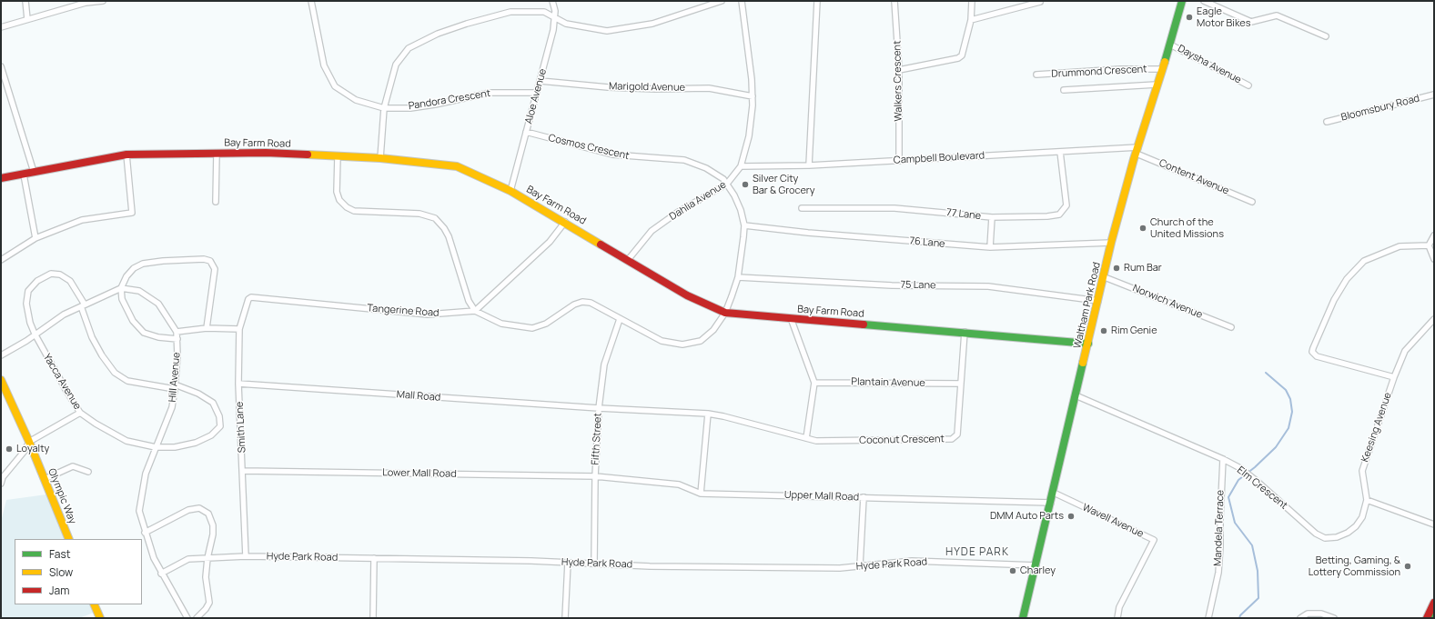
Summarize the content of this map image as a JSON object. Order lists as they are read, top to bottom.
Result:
{
  "streets": {
    "street": [
      "Daysha Avenue",
      "Drummond Crescent",
      "Walkers Crescent",
      "Marigold Avenue",
      "Aloe Avenue",
      "Pandora Crescent",
      "Bloomsbury Road",
      "Bay Farm Road",
      "Cosmos Crescent",
      "Campbell Boulevard",
      "Content Avenue",
      "Dahlia Avenue",
      "77 Lane",
      "76 Lane",
      "75 Lane",
      "Norwich Avenue",
      "Waltham Park Road",
      "Tangerine Road",
      "Hill Avenue",
      "Yacca Avenue",
      "Plantain Avenue",
      "Mall Road",
      "Smith Lane",
      "Keesing Avenue",
      "Fifth Street",
      "Coconut Crescent",
      "Lower Mall Road",
      "Elm Crescent",
      "Olympic Way",
      "Upper Mall Road",
      "Wavell Avenue",
      "Mandela Terrace",
      "Hyde Park Road"
    ]
  },
  "crossings": [
    ["Daysha Avenue", "Waltham Park Road"],
    ["Drummond Crescent", "Waltham Park Road"],
    ["Walkers Crescent", "Campbell Boulevard"],
    ["Marigold Avenue", "Aloe Avenue"],
    ["Marigold Avenue", "Dahlia Avenue"],
    ["Aloe Avenue", "Pandora Crescent"],
    ["Aloe Avenue", "Bay Farm Road"],
    ["Aloe Avenue", "Cosmos Crescent"],
    ["Bay Farm Road", "Cosmos Crescent"],
    ["Bay Farm Road", "Dahlia Avenue"],
    ["Bay Farm Road", "Waltham Park Road"],
    ["Bay Farm Road", "Coconut Crescent"],
    ["Cosmos Crescent", "Dahlia Avenue"],
    ["Cosmos Crescent", "76 Lane"],
    ["Cosmos Crescent", "75 Lane"],
    ["Cosmos Crescent", "Tangerine Road"],
    ["Cosmos Crescent", "Fifth Street"],
    ["Campbell Boulevard", "Content Avenue"],
    ["Campbell Boulevard", "Dahlia Avenue"],
    ["Campbell Boulevard", "77 Lane"],
    ["Campbell Boulevard", "Waltham Park Road"],
    ["Content Avenue", "Waltham Park Road"],
    ["76 Lane", "Waltham Park Road"],
    ["75 Lane", "Waltham Park Road"],
    ["Norwich Avenue", "Waltham Park Road"],
    ["Waltham Park Road", "Elm Crescent"],
    ["Waltham Park Road", "Upper Mall Road"],
    ["Waltham Park Road", "Wavell Avenue"],
    ["Waltham Park Road", "Hyde Park Road"],
    ["Tangerine Road", "Smith Lane"],
    ["Hill Avenue", "Yacca Avenue"],
    ["Hill Avenue", "Hyde Park Road"],
    ["Plantain Avenue", "Coconut Crescent"],
    ["Mall Road", "Smith Lane"],
    ["Mall Road", "Fifth Street"],
    ["Mall Road", "Coconut Crescent"],
    ["Smith Lane", "Lower Mall Road"],
    ["Smith Lane", "Hyde Park Road"],
    ["Keesing Avenue", "Elm Crescent"],
    ["Fifth Street", "Coconut Crescent"],
    ["Fifth Street", "Lower Mall Road"],
    ["Fifth Street", "Upper Mall Road"],
    ["Fifth Street", "Hyde Park Road"],
    ["Lower Mall Road", "Upper Mall Road"],
    ["Elm Crescent", "Mandela Terrace"]
  ],
  "districts": ["HYDE PARK"],
  "places": [
    "Eagle Motor Bikes",
    "Silver City Bar & Grocery",
    "Church of the United Missions",
    "Rum Bar",
    "Rim Genie",
    "Loyalty",
    "DMM Auto Parts",
    "Betting, Gaming, & Lottery Commission",
    "Charley"
  ],
  "legend": ["Fast", "Slow", "Jam"]
}
